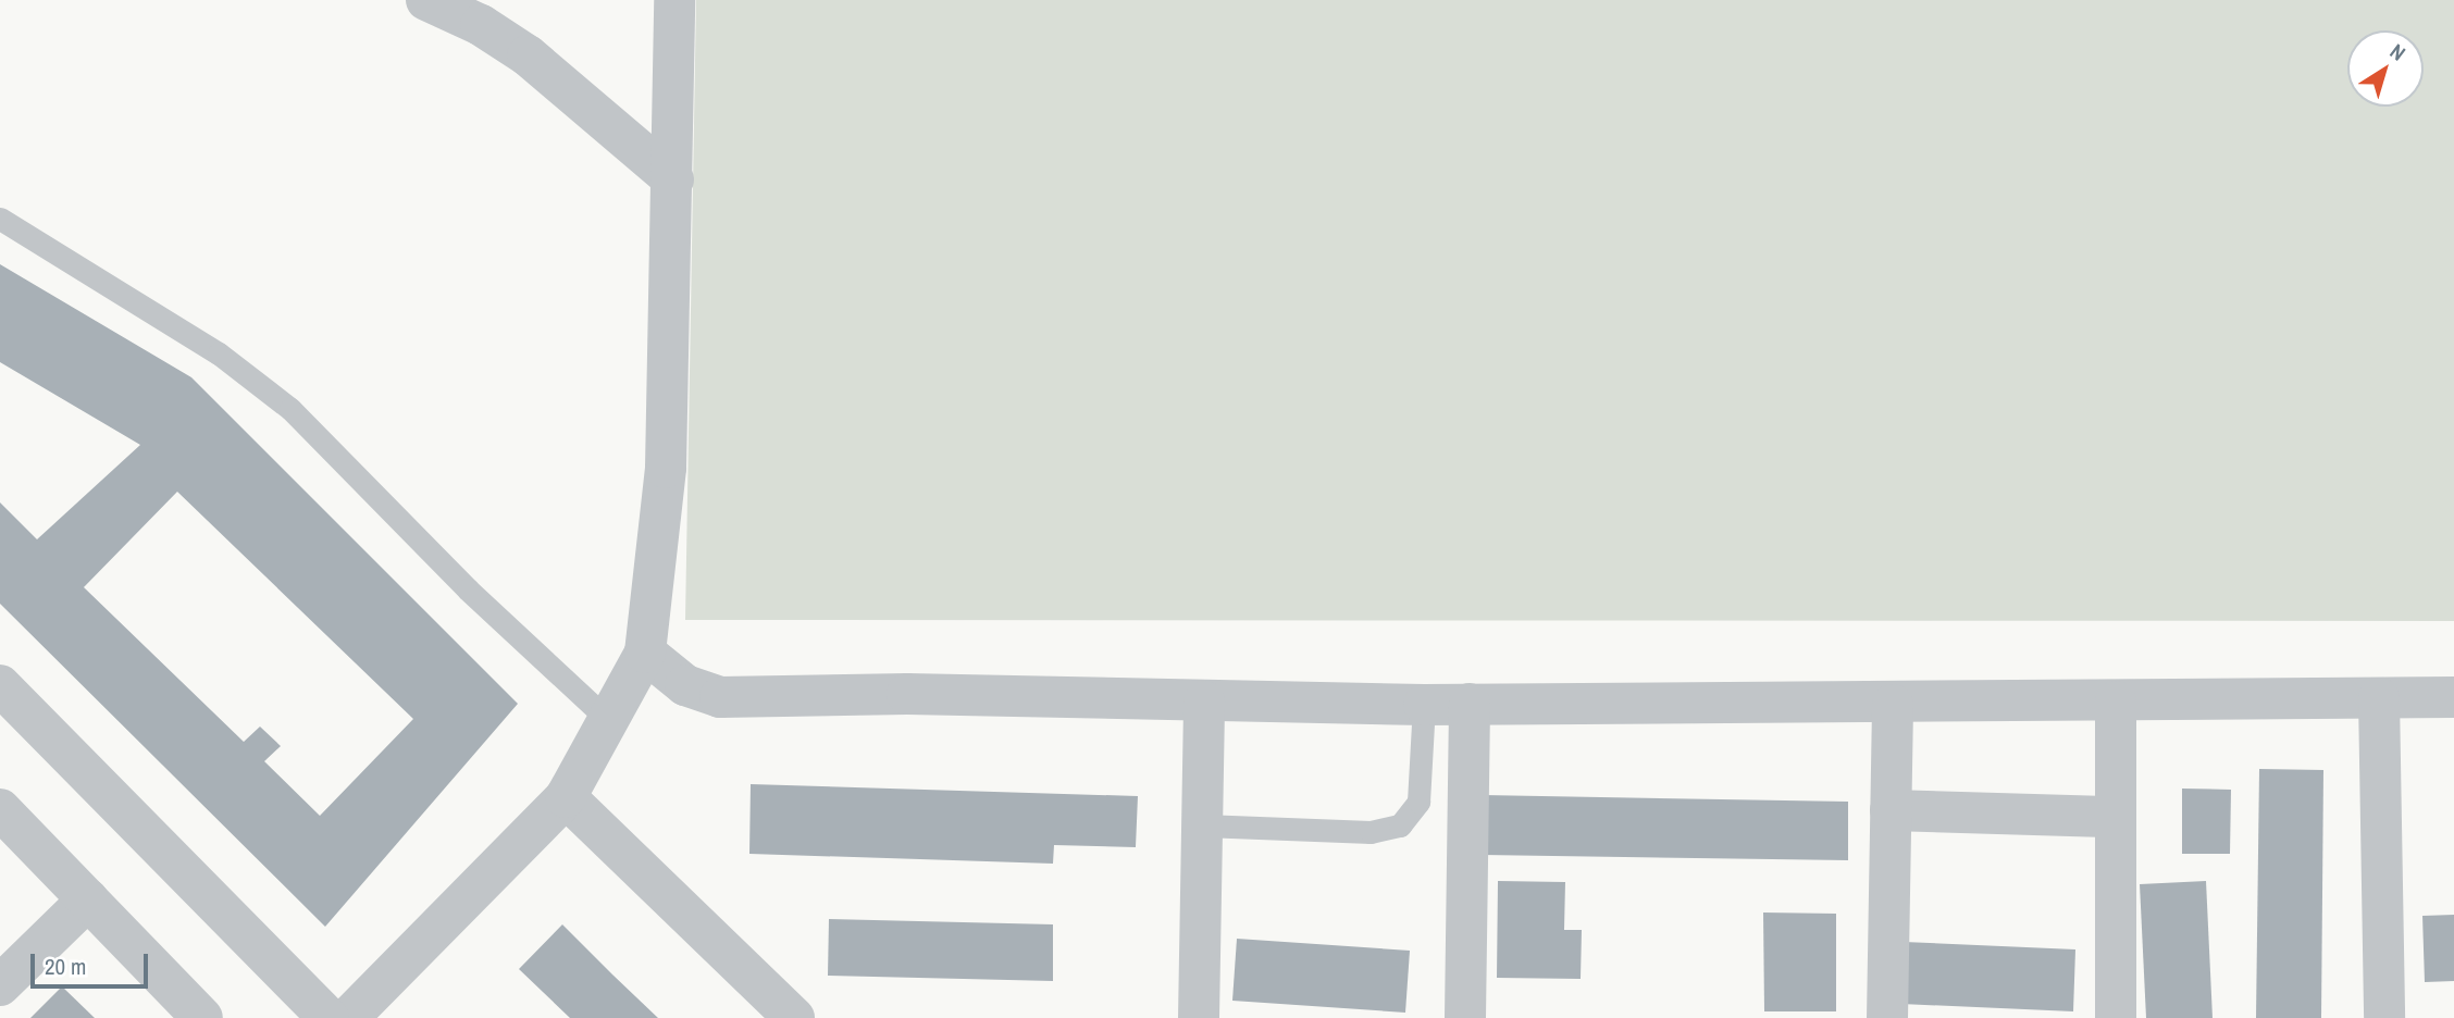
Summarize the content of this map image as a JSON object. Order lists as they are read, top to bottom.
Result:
{
  "scale_bar": "20 m",
  "north": "top right"
}
